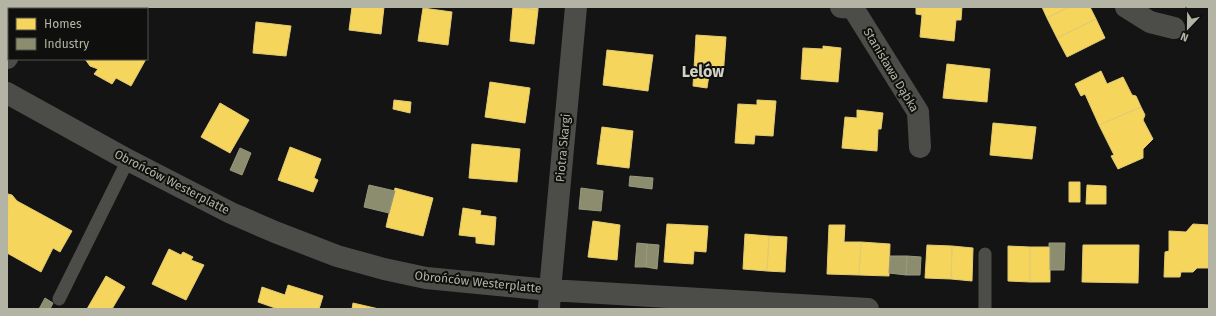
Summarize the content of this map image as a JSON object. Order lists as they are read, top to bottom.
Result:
{
  "streets": {
    "street": ["Stanisława Dąbka", "Piotra Skargi", "Obrońców Westerplatte"]
  },
  "crossings": [
    ["Piotra Skargi", "Obrońców Westerplatte"]
  ],
  "districts": ["Lelów"],
  "legend": ["Homes", "Industry"],
  "north": "bottom"
}
